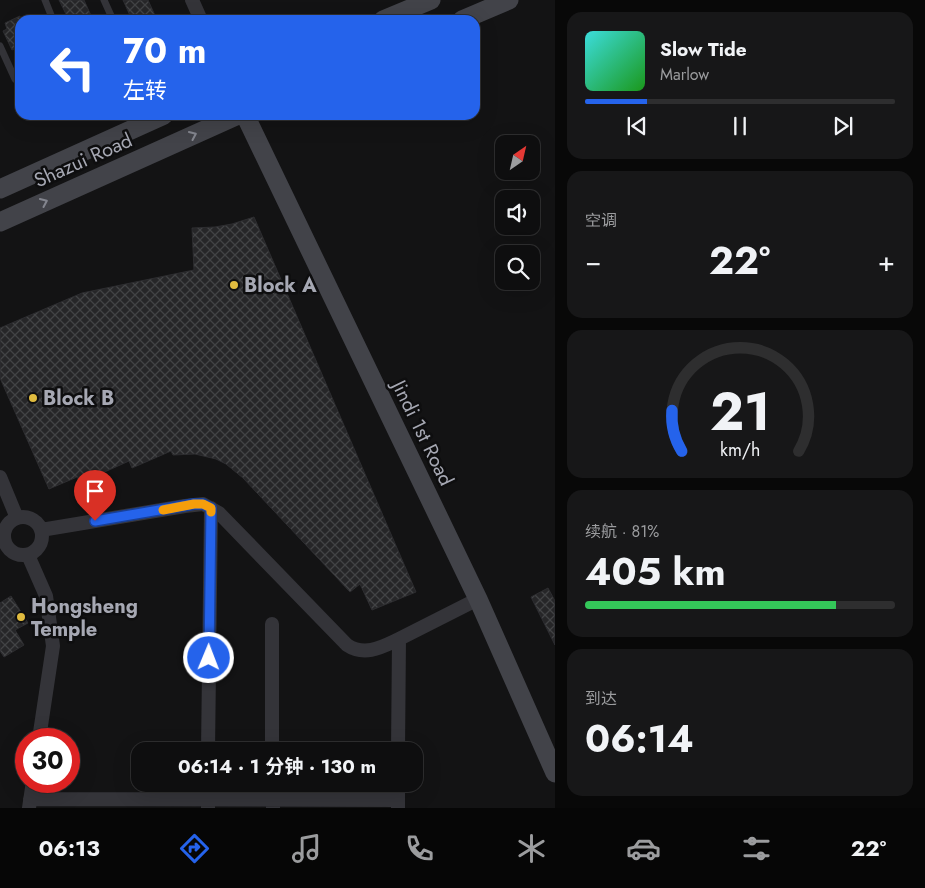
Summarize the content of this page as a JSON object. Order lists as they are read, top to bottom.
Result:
{
  "streets": {
    "street": ["Shazui Road", "Jindi 1st Road"]
  },
  "places": ["Block A", "Block B", "Hongsheng Temple"],
  "north": "top right",
  "page": {
    "turn": ["70 m", "左转"],
    "song": ["Slow Tide", "Marlow"],
    "tile": [
      "空调",
      ["续航 · 81%", "405 km"],
      ["到达", "06:14"]
    ],
    "heat": ["−", "22°", "+"],
    "limit": "30",
    "trip": "06:14 · 1 分钟 · 130 m",
    "tabs": ["06:13", "22°"],
    "gauge": ["21", "km/h"]
  }
}
